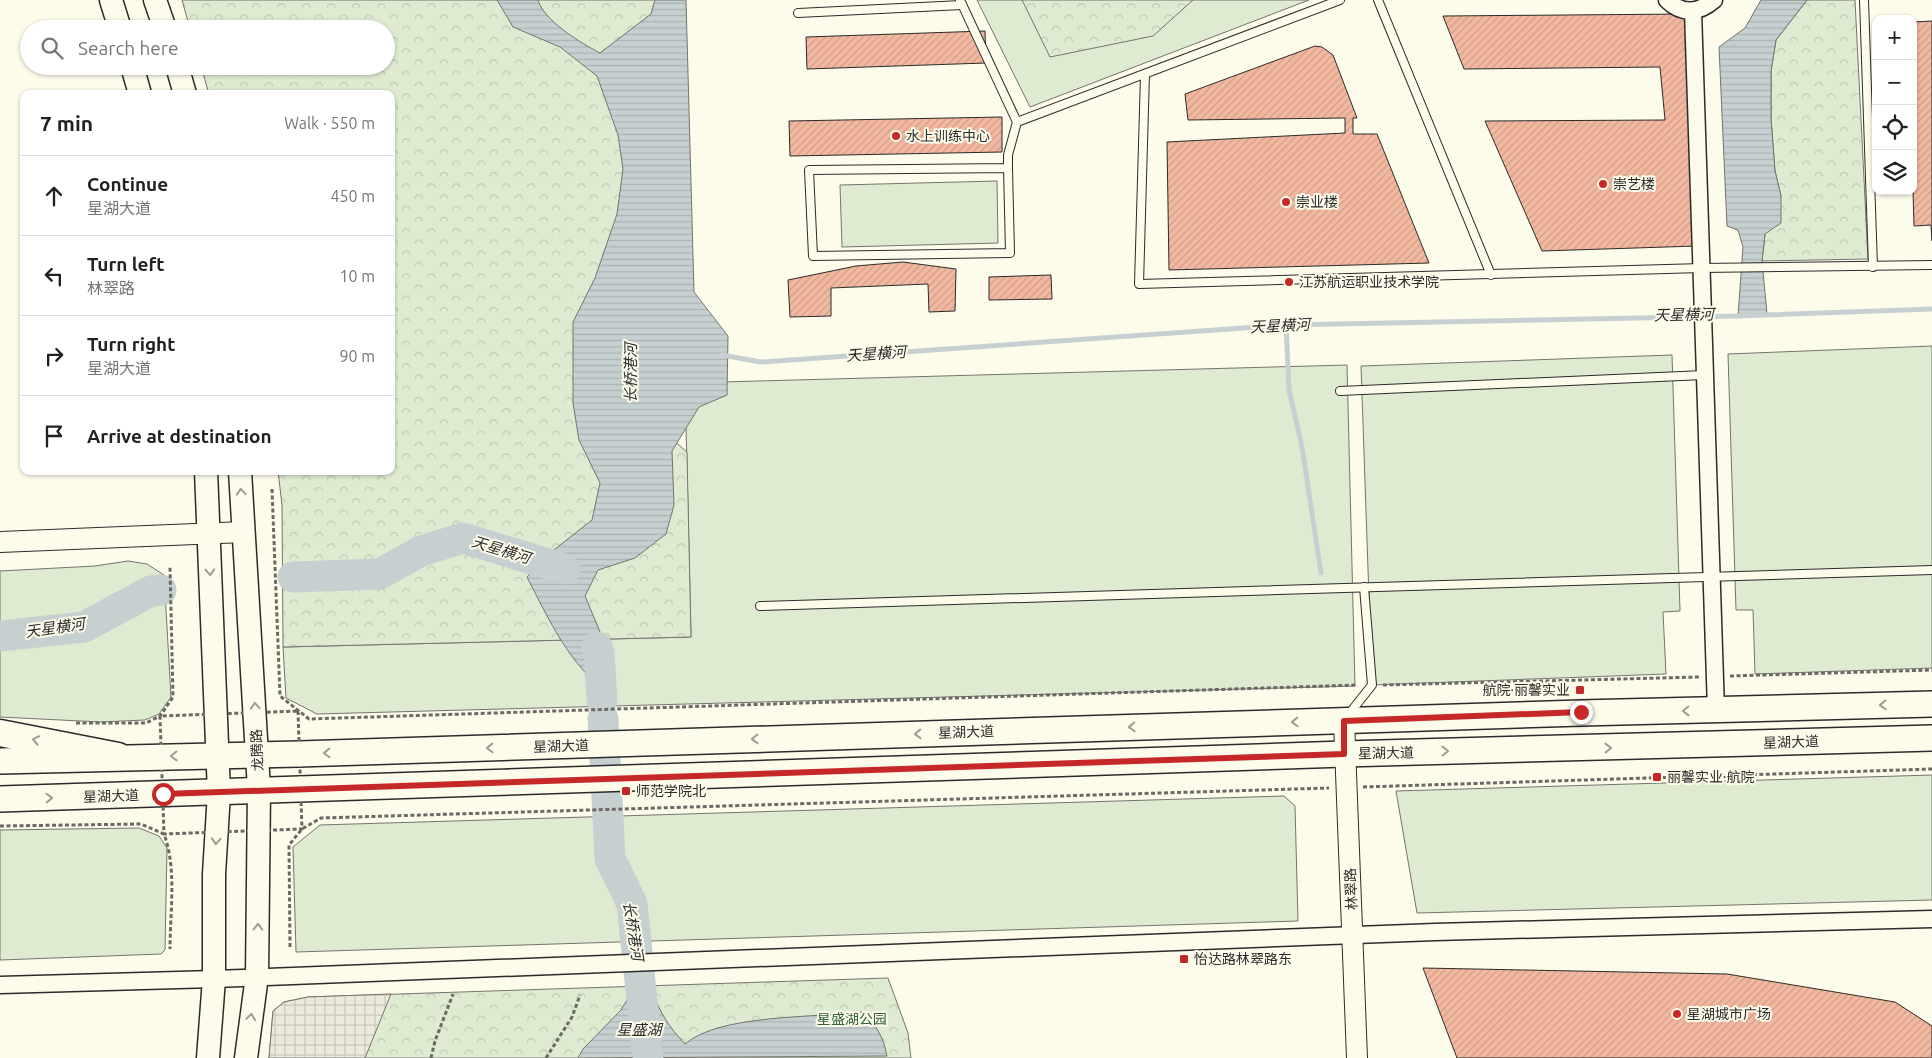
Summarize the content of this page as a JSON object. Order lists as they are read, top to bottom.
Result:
{
  "streets": {
    "main road": ["星湖大道", "龙腾路"],
    "street": ["林翠路"]
  },
  "crossings": [
    ["星湖大道", "龙腾路"],
    ["星湖大道", "林翠路"]
  ],
  "water": ["天星横河", "长桥港河", "星盛湖"],
  "parks": ["星盛湖公园"],
  "places": {
    "other": [
      "水上训练中心",
      "崇艺楼",
      "崇业楼",
      "江苏航运职业技术学院",
      "星湖城市广场"
    ],
    "transit": [
      "航院·丽馨实业",
      "丽馨实业·航院",
      "师范学院北",
      "怡达路林翠路东"
    ]
  },
  "page": {
    "map_buttons": ["+", "−"],
    "search": "Search here",
    "heading": ["7 min", "Walk · 550 m"],
    "list": [
      ["Continue", "星湖大道", "450 m"],
      ["Turn left", "林翠路", "10 m"],
      ["Turn right", "星湖大道", "90 m"],
      "Arrive at destination"
    ]
  }
}
